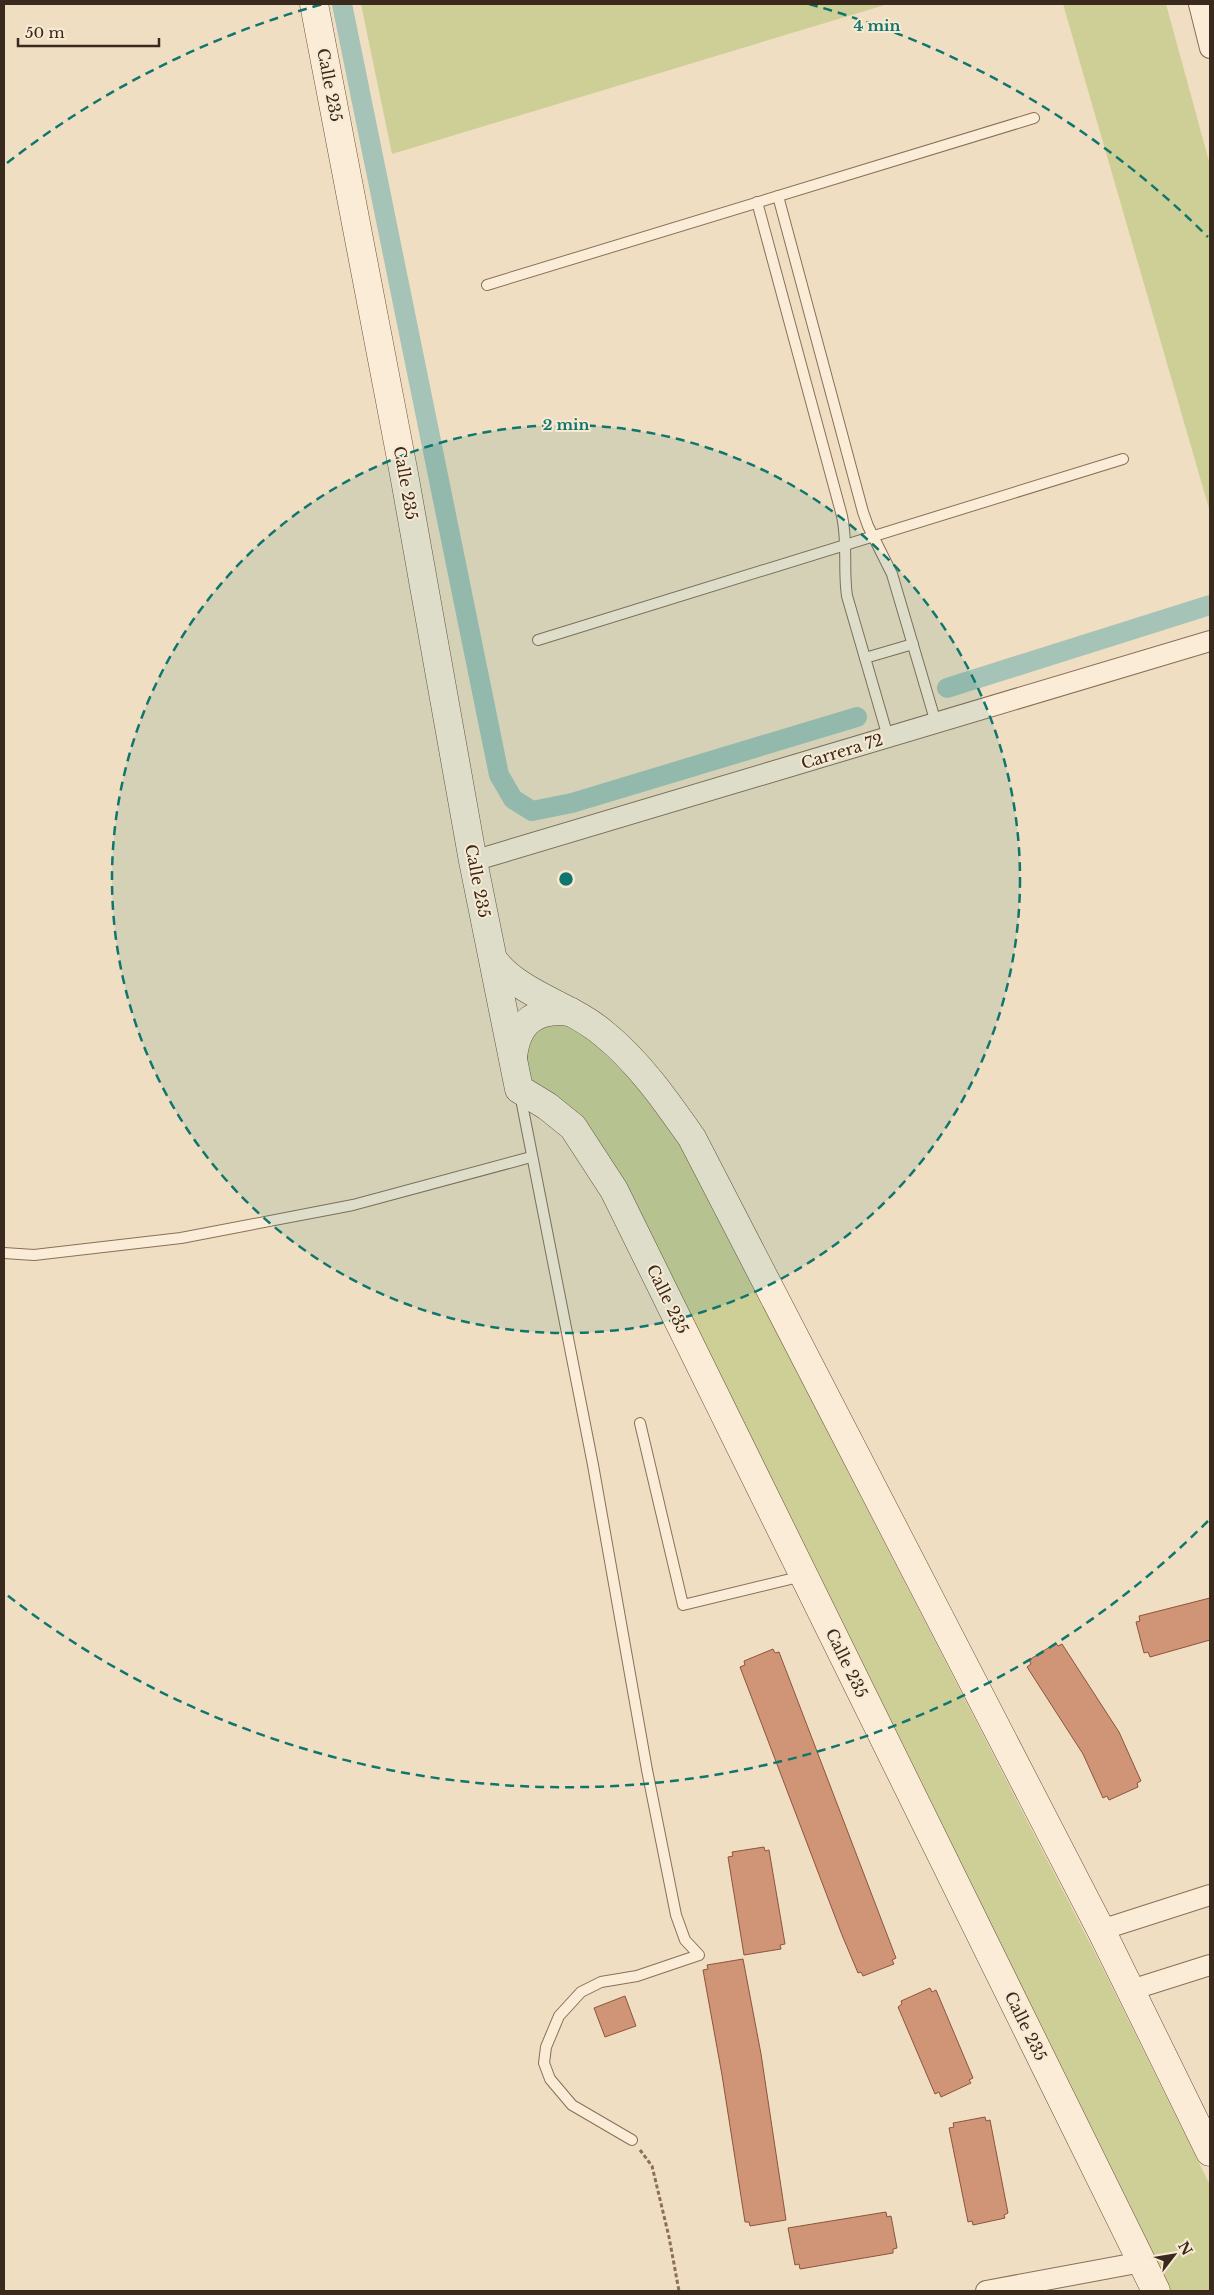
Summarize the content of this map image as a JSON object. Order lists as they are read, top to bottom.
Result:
{
  "streets": {
    "main road": ["Calle 235"],
    "street": ["Carrera 72"]
  },
  "crossings": [
    ["Calle 235", "Carrera 72"]
  ],
  "scale_bar": "50 m",
  "north": "top right",
  "rings": ["4 min", "2 min"]
}
